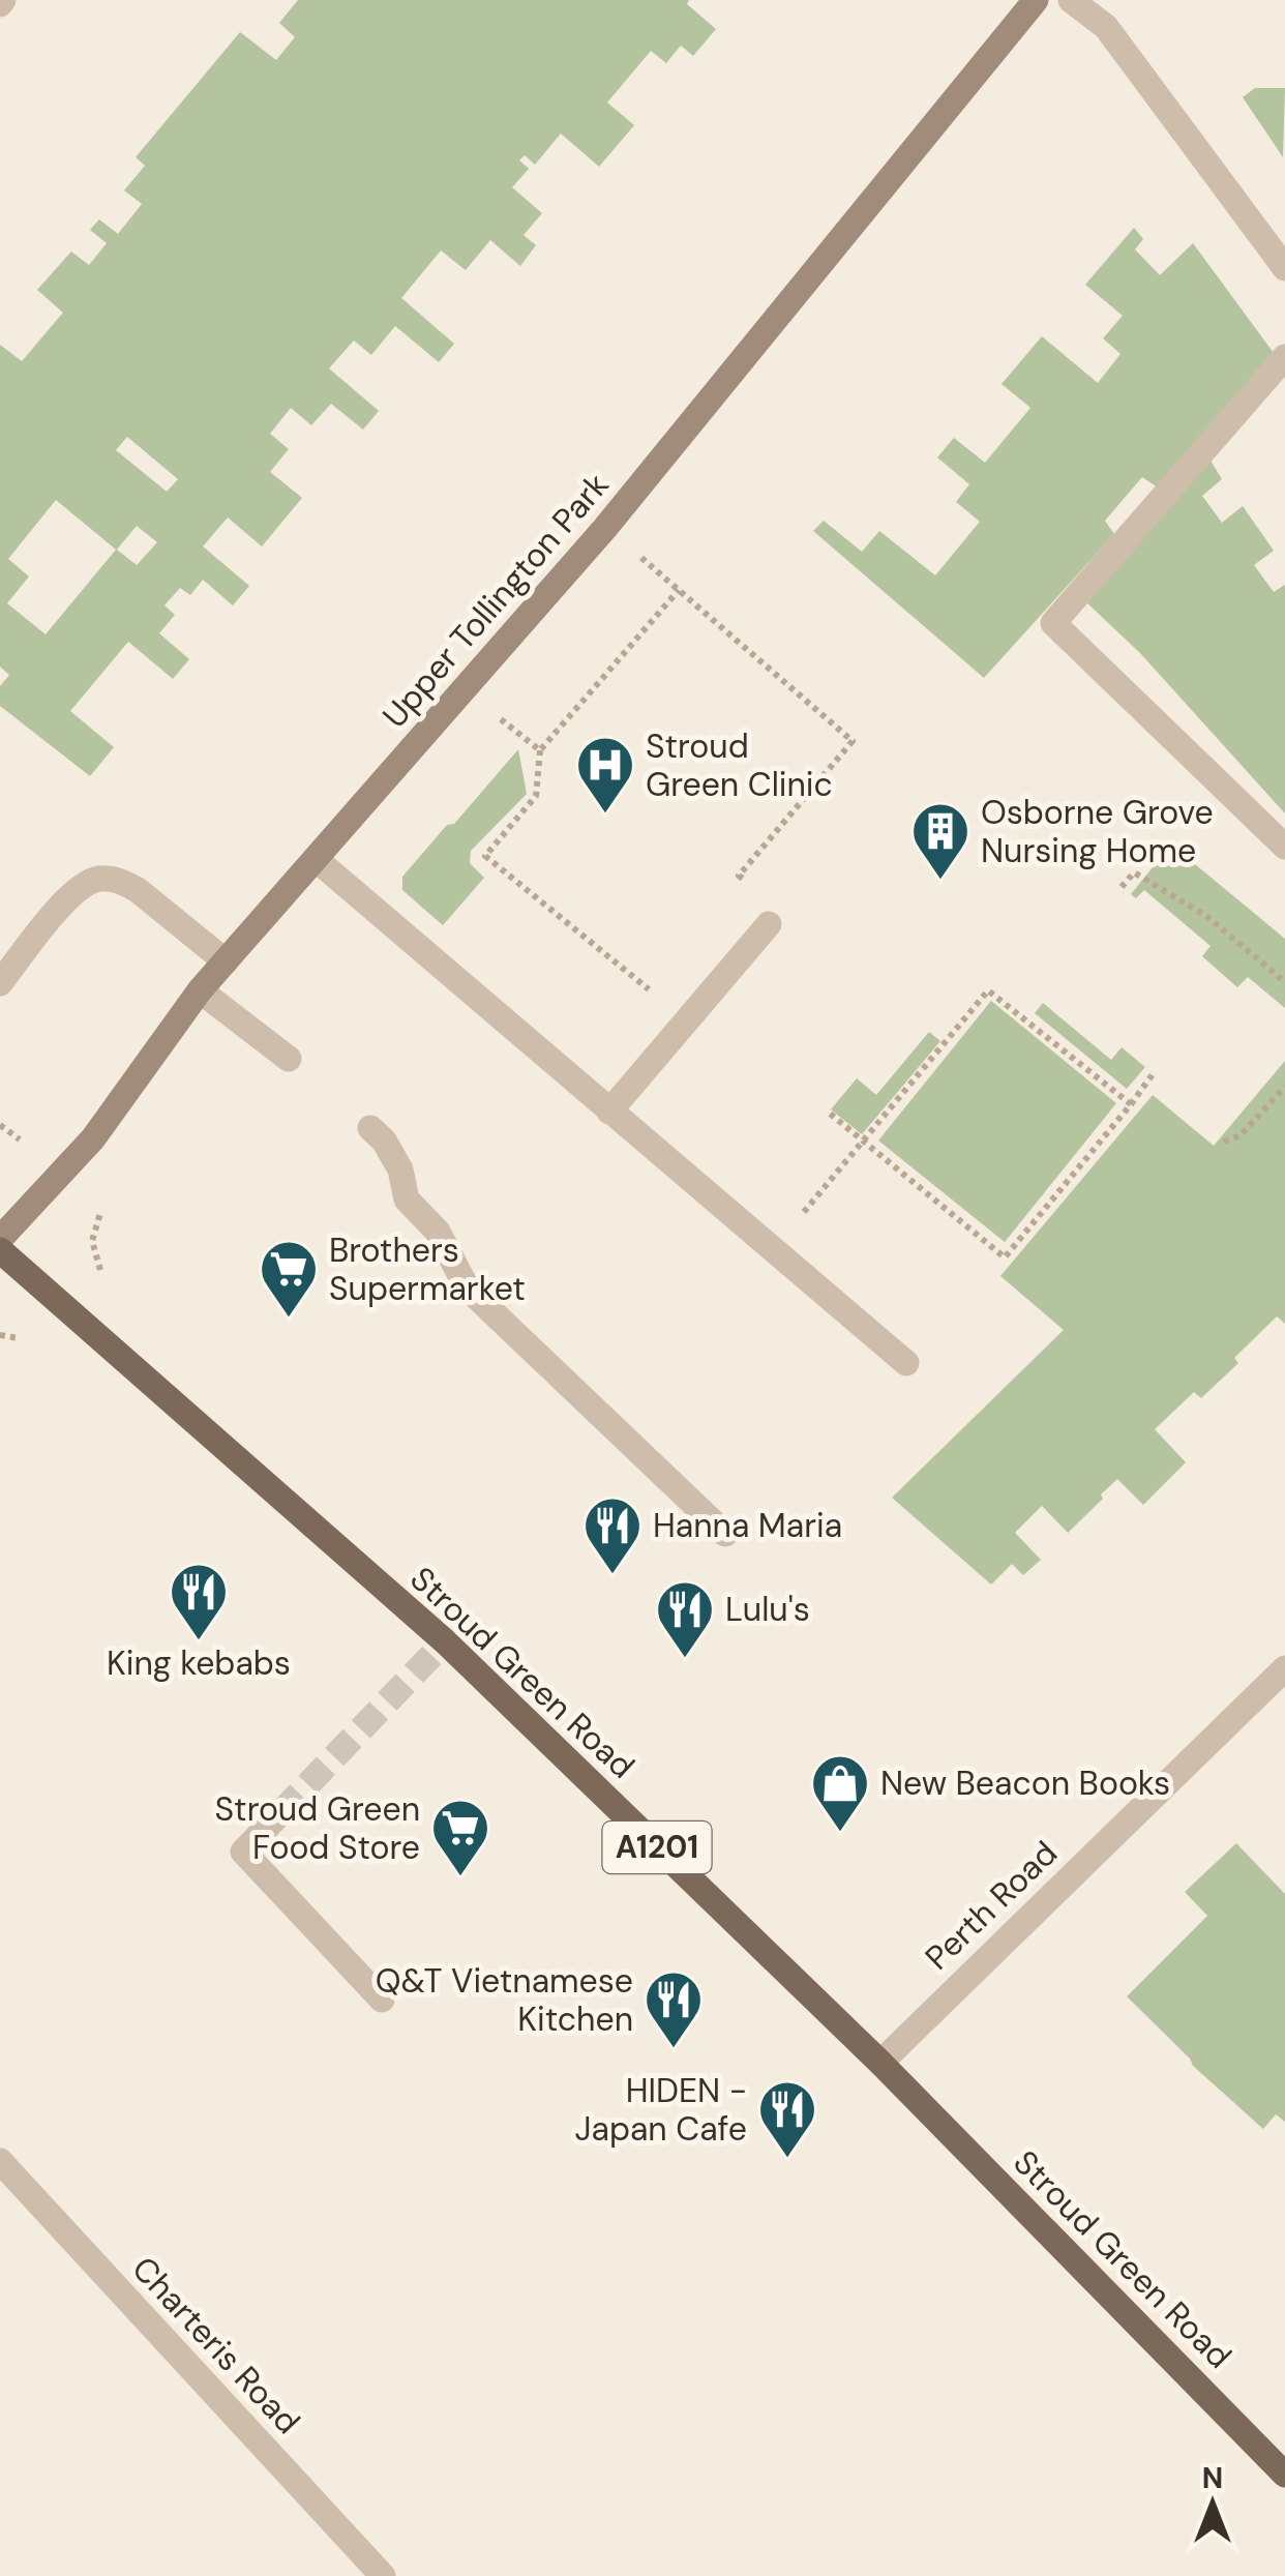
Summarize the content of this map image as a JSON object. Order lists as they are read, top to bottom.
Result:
{
  "streets": {
    "main road": ["Upper Tollington Park", "Stroud Green Road", "A1201"],
    "street": ["Perth Road", "Charteris Road"]
  },
  "crossings": [
    ["Stroud Green Road", "Perth Road"]
  ],
  "places": {
    "hospital": ["Stroud Green Clinic"],
    "building": ["Osborne Grove Nursing Home"],
    "supermarket": ["Brothers Supermarket", "Stroud Green Food Store"],
    "restaurant": [
      "Hanna Maria",
      "King kebabs",
      "Lulu's",
      "Q&T Vietnamese Kitchen",
      "HIDEN - Japan Cafe"
    ],
    "shop": ["New Beacon Books"]
  },
  "north": "top"
}
